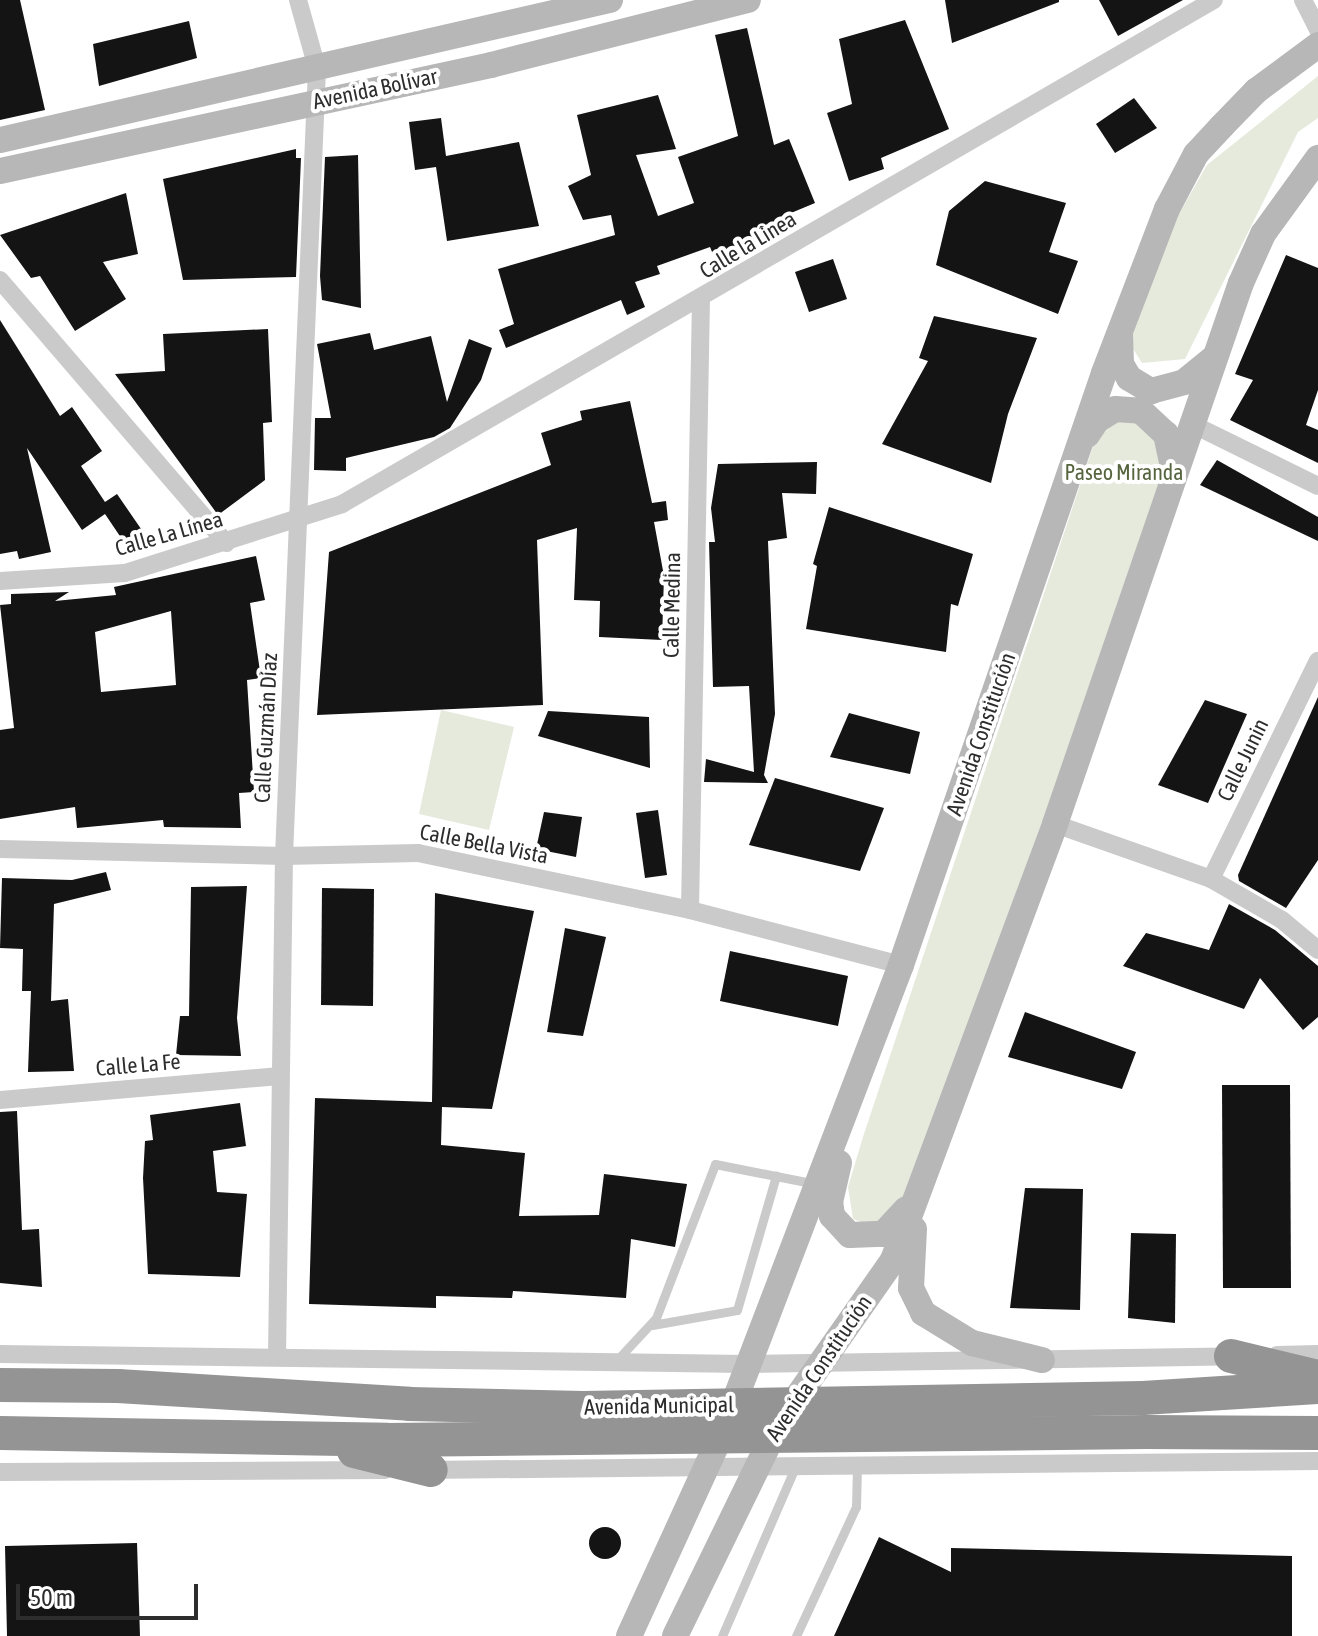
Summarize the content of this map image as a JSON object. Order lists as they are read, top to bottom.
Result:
{
  "streets": {
    "highway": ["Avenida Municipal"],
    "main road": ["Avenida Bolívar", "Avenida Constitución"],
    "street": [
      "Calle la Linea",
      "Calle La Línea",
      "Calle Medina",
      "Calle Guzmán Díaz",
      "Calle Junin",
      "Calle Bella Vista",
      "Calle La Fe"
    ]
  },
  "crossings": [
    ["Avenida Bolívar", "Calle Guzmán Díaz"],
    ["Calle la Linea", "Calle La Línea"],
    ["Calle la Linea", "Calle Medina"],
    ["Calle la Linea", "Calle Guzmán Díaz"],
    ["Calle La Línea", "Calle Guzmán Díaz"],
    ["Calle Medina", "Calle Bella Vista"],
    ["Calle Guzmán Díaz", "Calle Bella Vista"],
    ["Calle Guzmán Díaz", "Calle La Fe"],
    ["Calle Guzmán Díaz", "Avenida Municipal"],
    ["Avenida Constitución", "Calle Bella Vista"],
    ["Avenida Constitución", "Avenida Municipal"]
  ],
  "parks": ["Paseo Miranda"],
  "scale_bar": "50 m"
}
